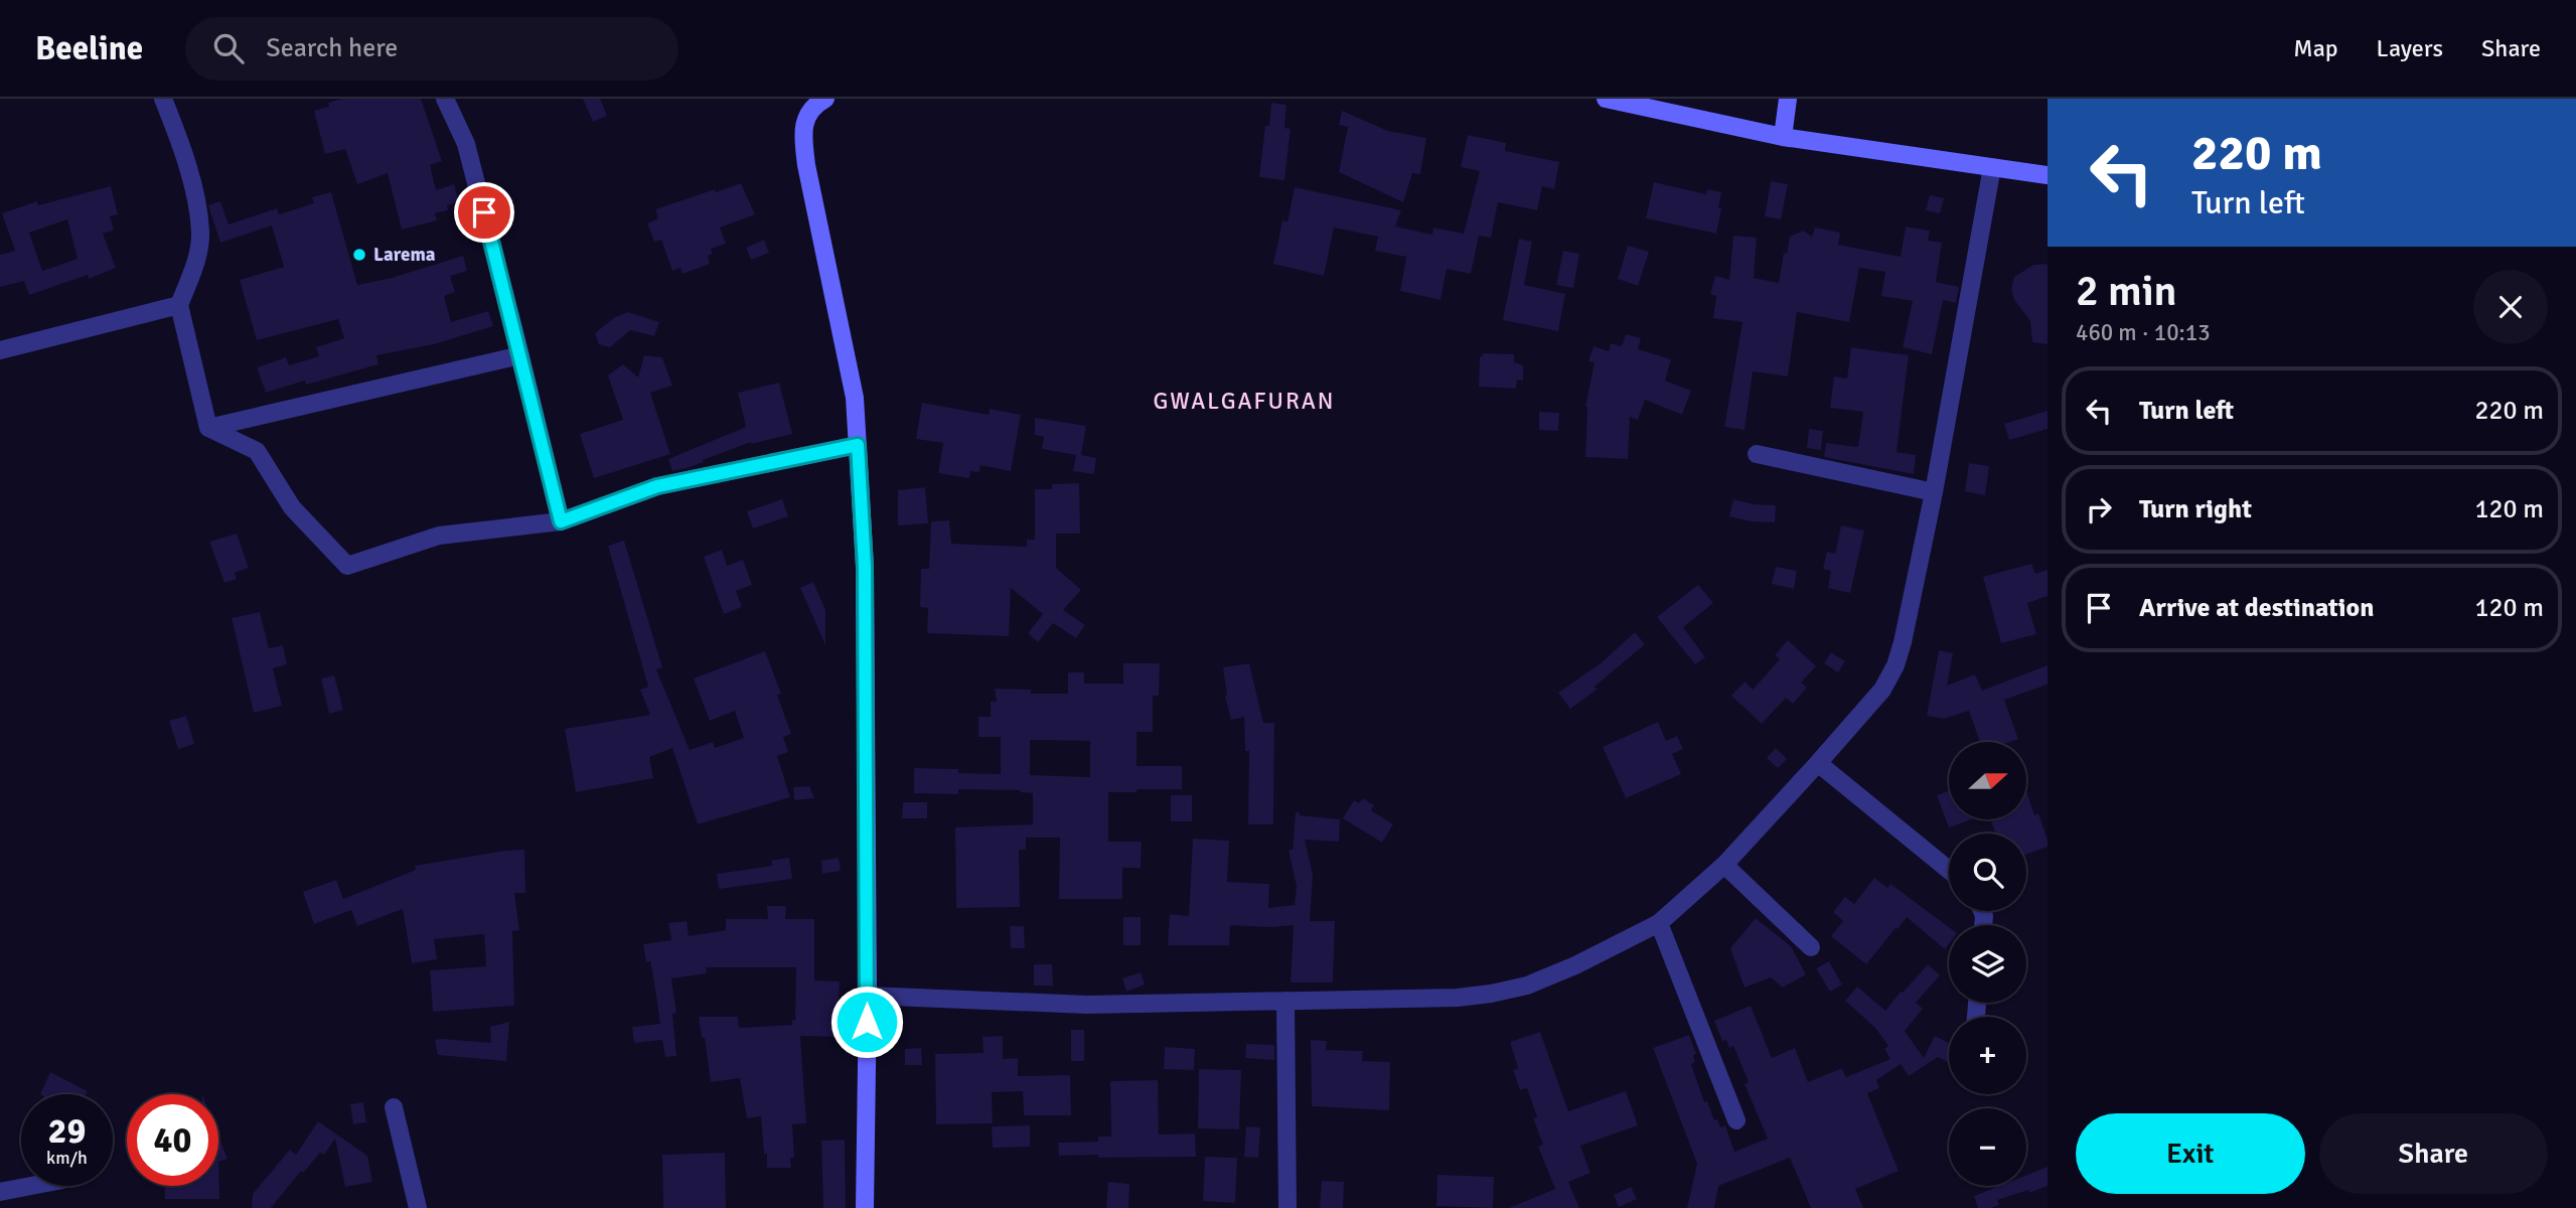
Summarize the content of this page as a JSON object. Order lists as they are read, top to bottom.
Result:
{
  "districts": ["GWALGAFURAN"],
  "places": ["Larema"],
  "north": "right",
  "page": {
    "header": "Beeline",
    "search": "Search here",
    "nav": ["Map", "Layers", "Share"],
    "turn": ["220 m", "Turn left"],
    "heading": ["2 min", "460 m · 10:13"],
    "list": [
      {
        "name": "Turn left",
        "value": "220 m"
      },
      {
        "name": "Turn right",
        "value": "120 m"
      },
      {
        "name": "Arrive at destination",
        "value": "120 m"
      }
    ],
    "map_buttons": ["+", "−"],
    "speed": "29 km/h",
    "limit": "40",
    "buttons": ["Exit", "Share"]
  }
}
